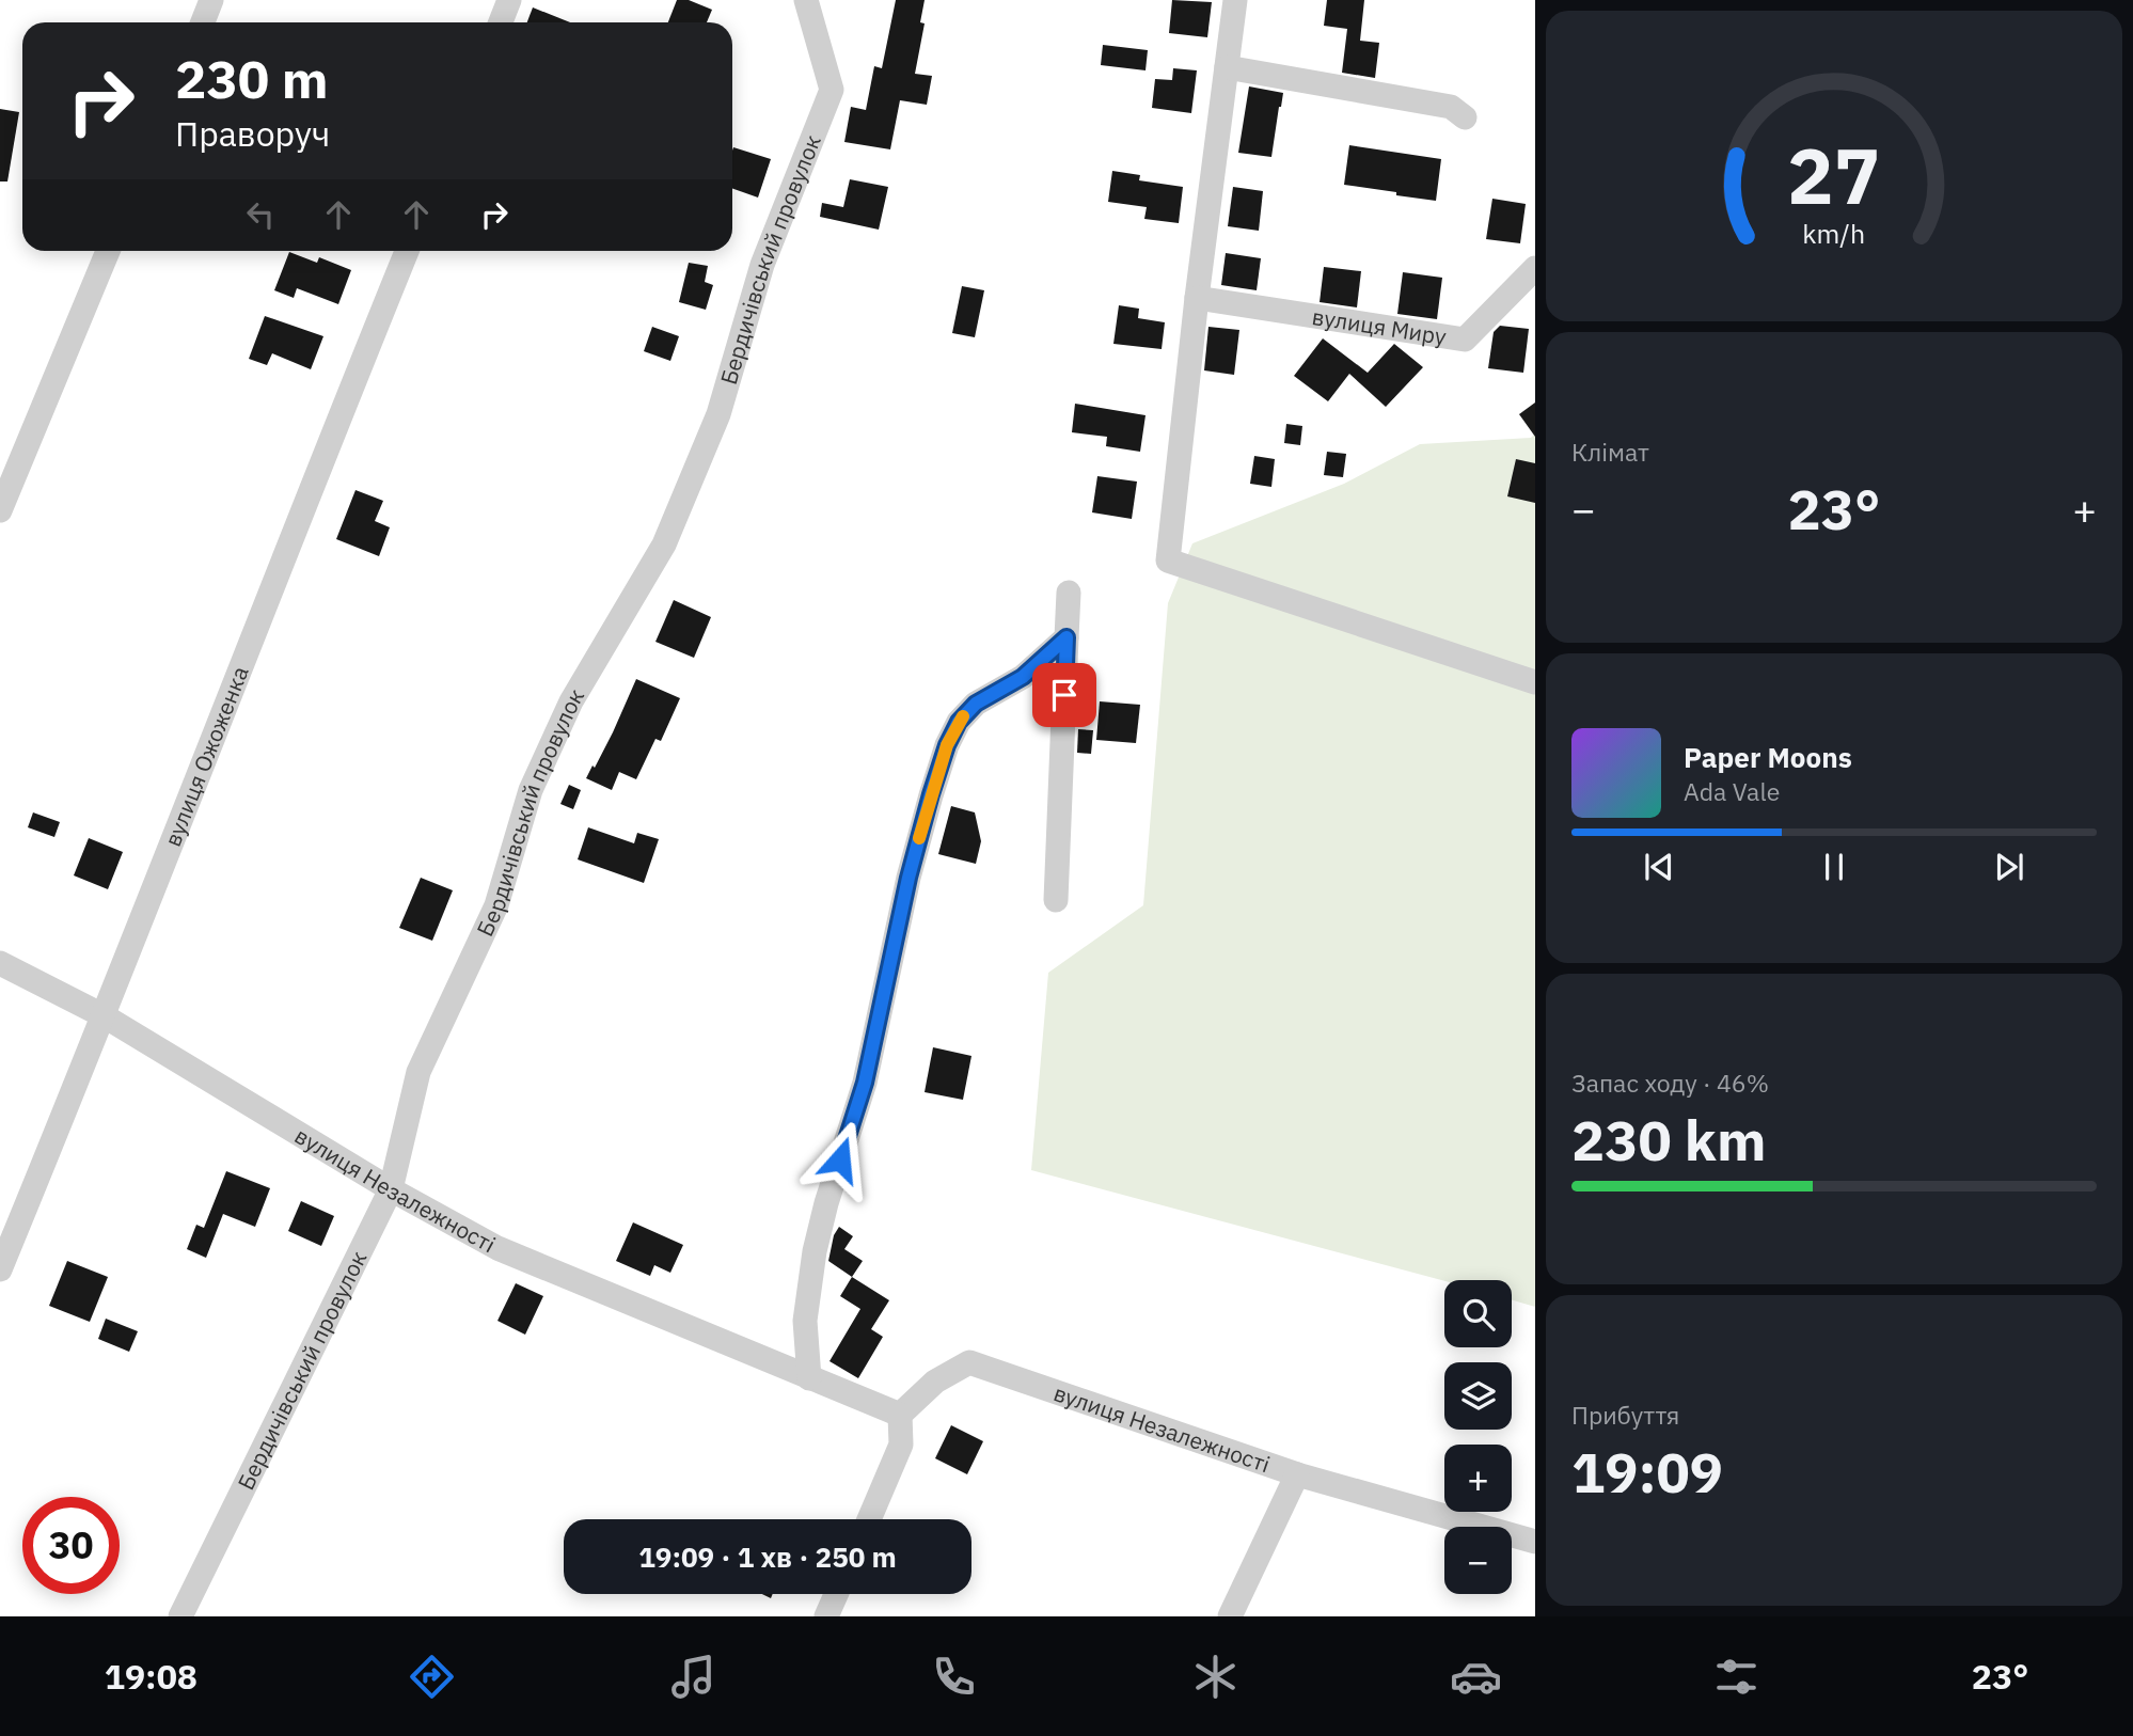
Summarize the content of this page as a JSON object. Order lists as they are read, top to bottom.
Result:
{
  "streets": {
    "street": [
      "Бердичівський провулок",
      "вулиця Миру",
      "вулиця Ожоженка",
      "вулиця Незалежності"
    ]
  },
  "crossings": [
    ["Бердичівський провулок", "вулиця Незалежності"],
    ["вулиця Ожоженка", "вулиця Незалежності"]
  ],
  "page": {
    "turn": ["230 m", "Праворуч"],
    "tile": [
      "Клімат",
      ["Запас ходу · 46%", "230 km"],
      ["Прибуття", "19:09"]
    ],
    "heat": ["−", "23°", "+"],
    "song": ["Paper Moons", "Ada Vale"],
    "map_buttons": ["+", "−"],
    "limit": "30",
    "trip": "19:09 · 1 хв · 250 m",
    "tabs": ["19:08", "23°"],
    "gauge": ["27", "km/h"]
  }
}
